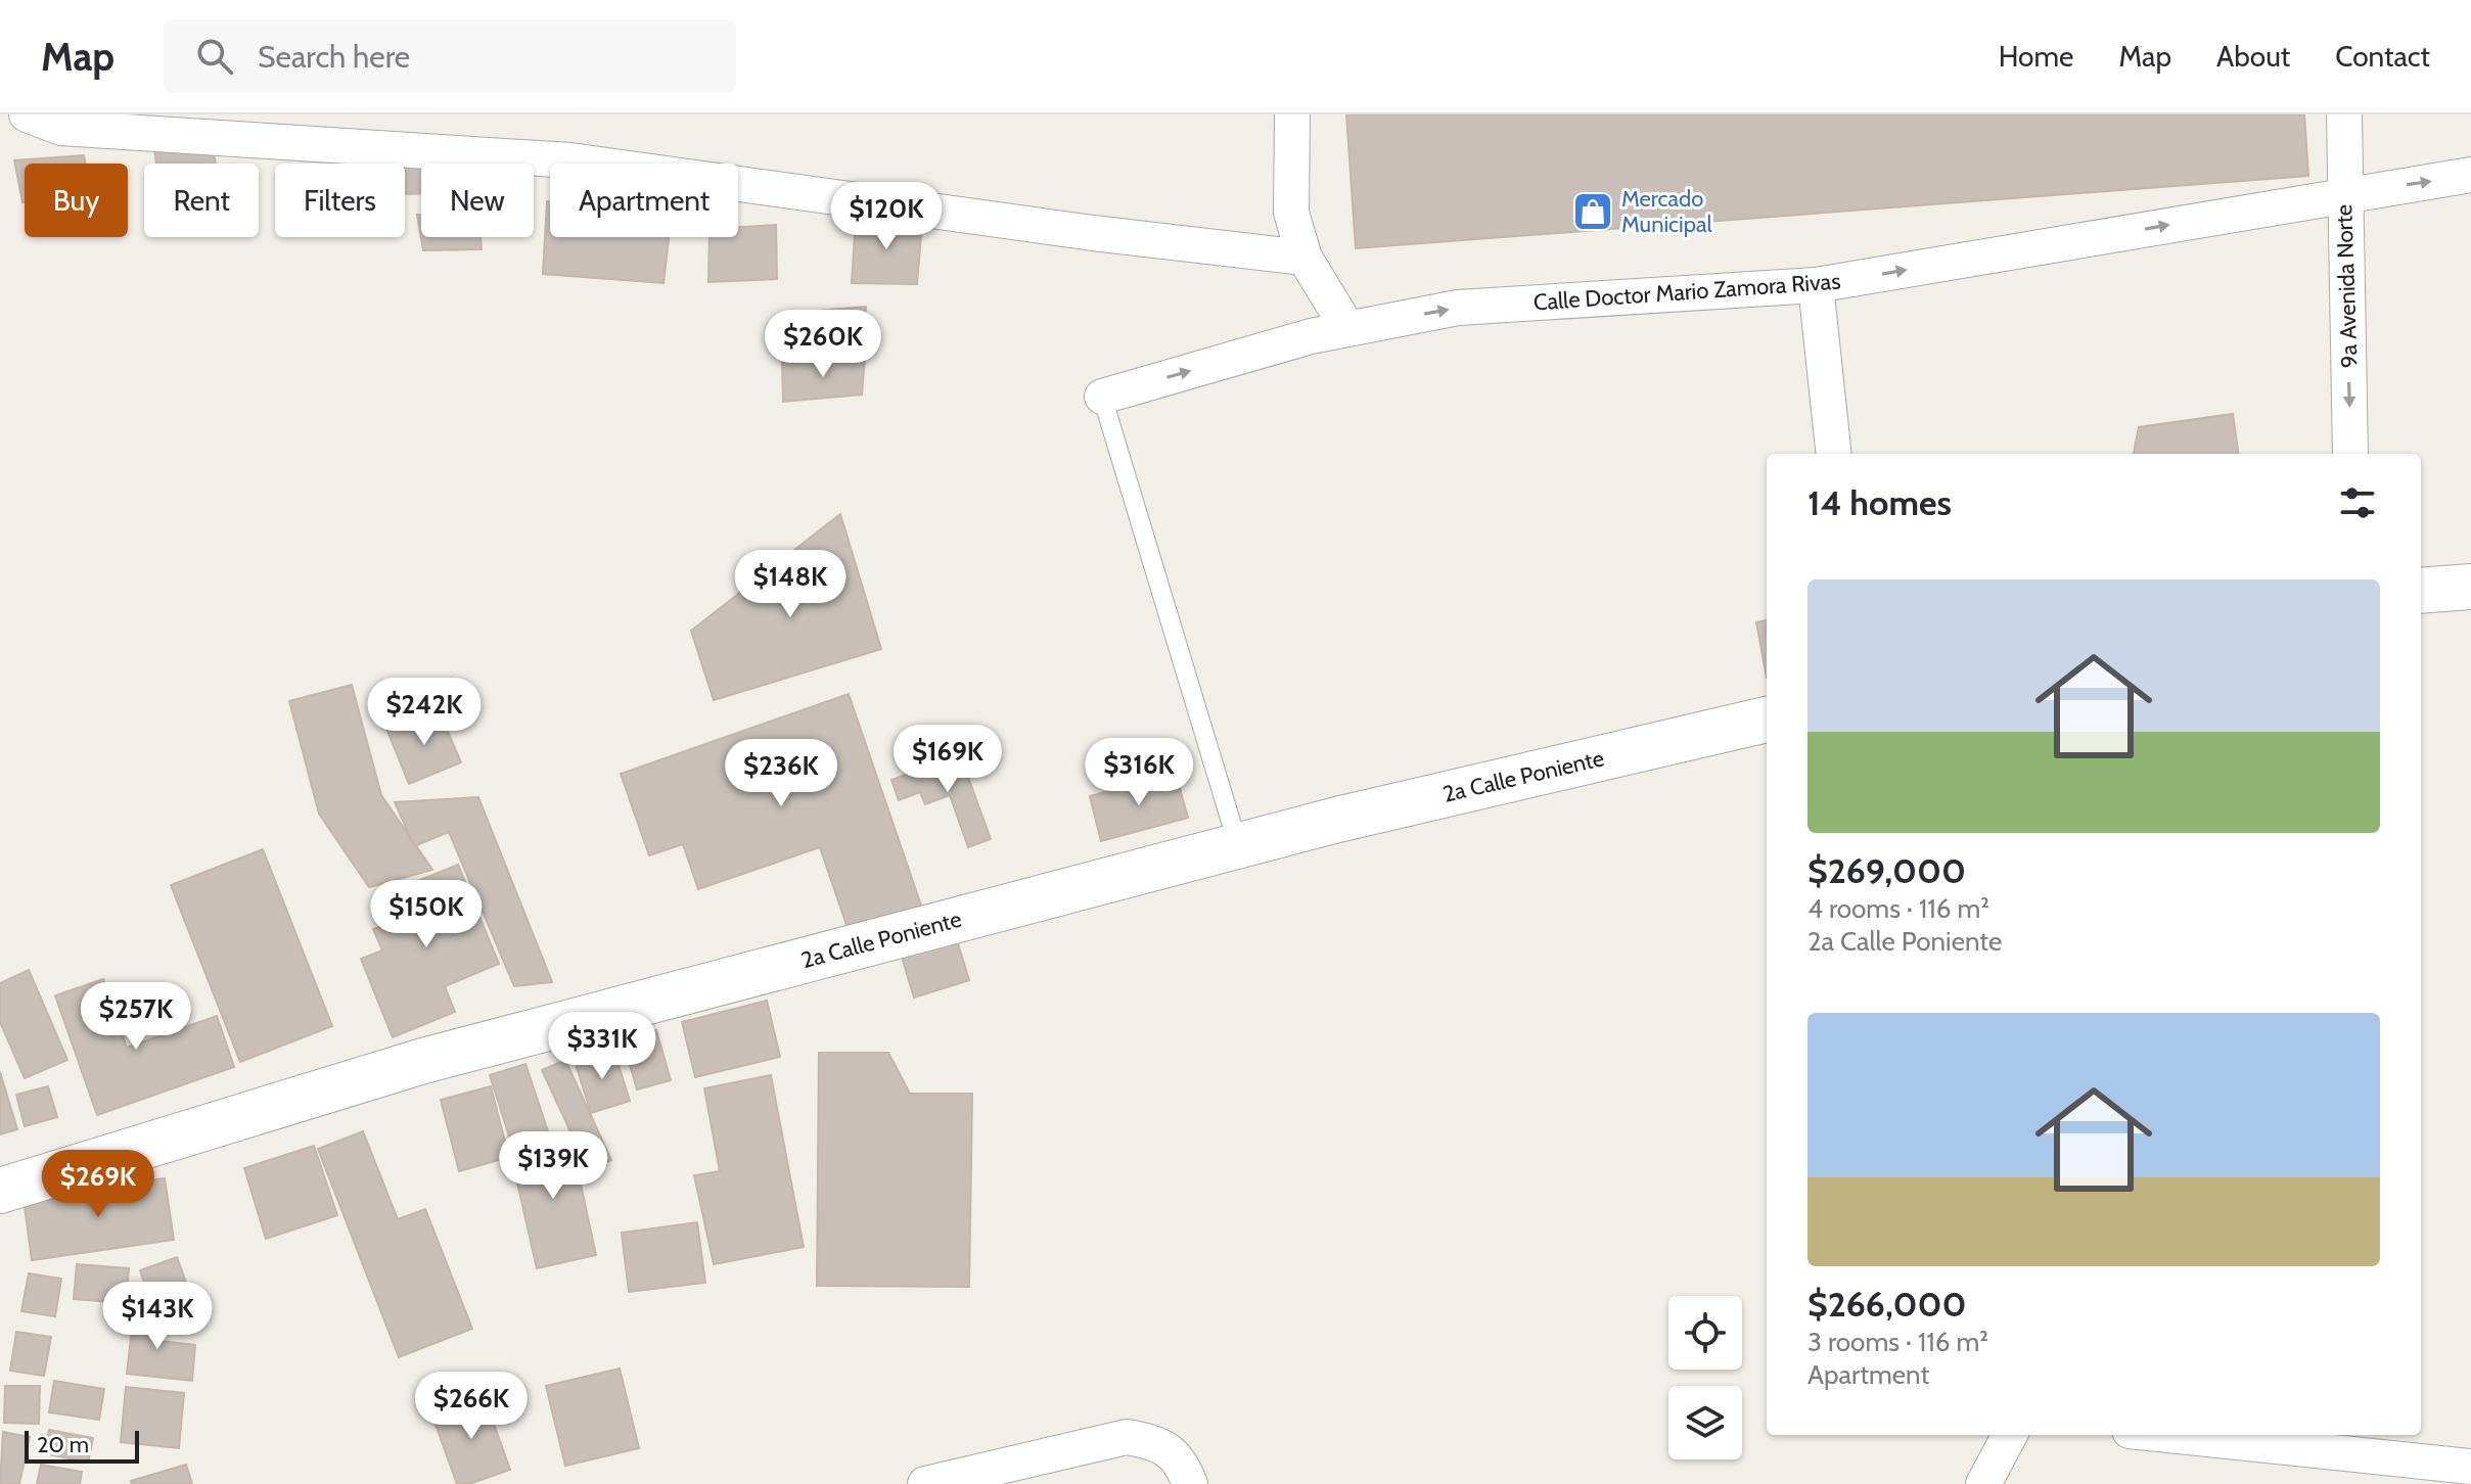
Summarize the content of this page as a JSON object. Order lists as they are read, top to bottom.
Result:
{
  "streets": {
    "street": ["9a Avenida Norte", "Calle Doctor Mario Zamora Rivas", "2a Calle Poniente"]
  },
  "crossings": [
    ["9a Avenida Norte", "Calle Doctor Mario Zamora Rivas"]
  ],
  "one_way": ["9a Avenida Norte", "Calle Doctor Mario Zamora Rivas"],
  "places": {
    "shop": ["Mercado Municipal"]
  },
  "scale_bar": "20 m",
  "page": {
    "header": "Map",
    "search": "Search here",
    "nav": [
      "Home",
      "Map",
      "About",
      "Contact"
    ],
    "chip": [
      "Buy",
      "Rent",
      "Filters",
      "New",
      "Apartment"
    ],
    "price": [
      "$120K",
      "$260K",
      "$148K",
      "$242K",
      "$169K",
      "$316K",
      "$236K",
      "$150K",
      "$257K",
      "$331K",
      "$139K",
      "$269K",
      "$143K",
      "$266K"
    ],
    "heading": "14 homes",
    "list": [
      {
        "name": "$269,000",
        "note": "4 rooms · 116 m² · 2a Calle Poniente"
      },
      {
        "name": "$266,000",
        "note": "3 rooms · 116 m² · Apartment"
      }
    ],
    "scale": "20 m"
  }
}
